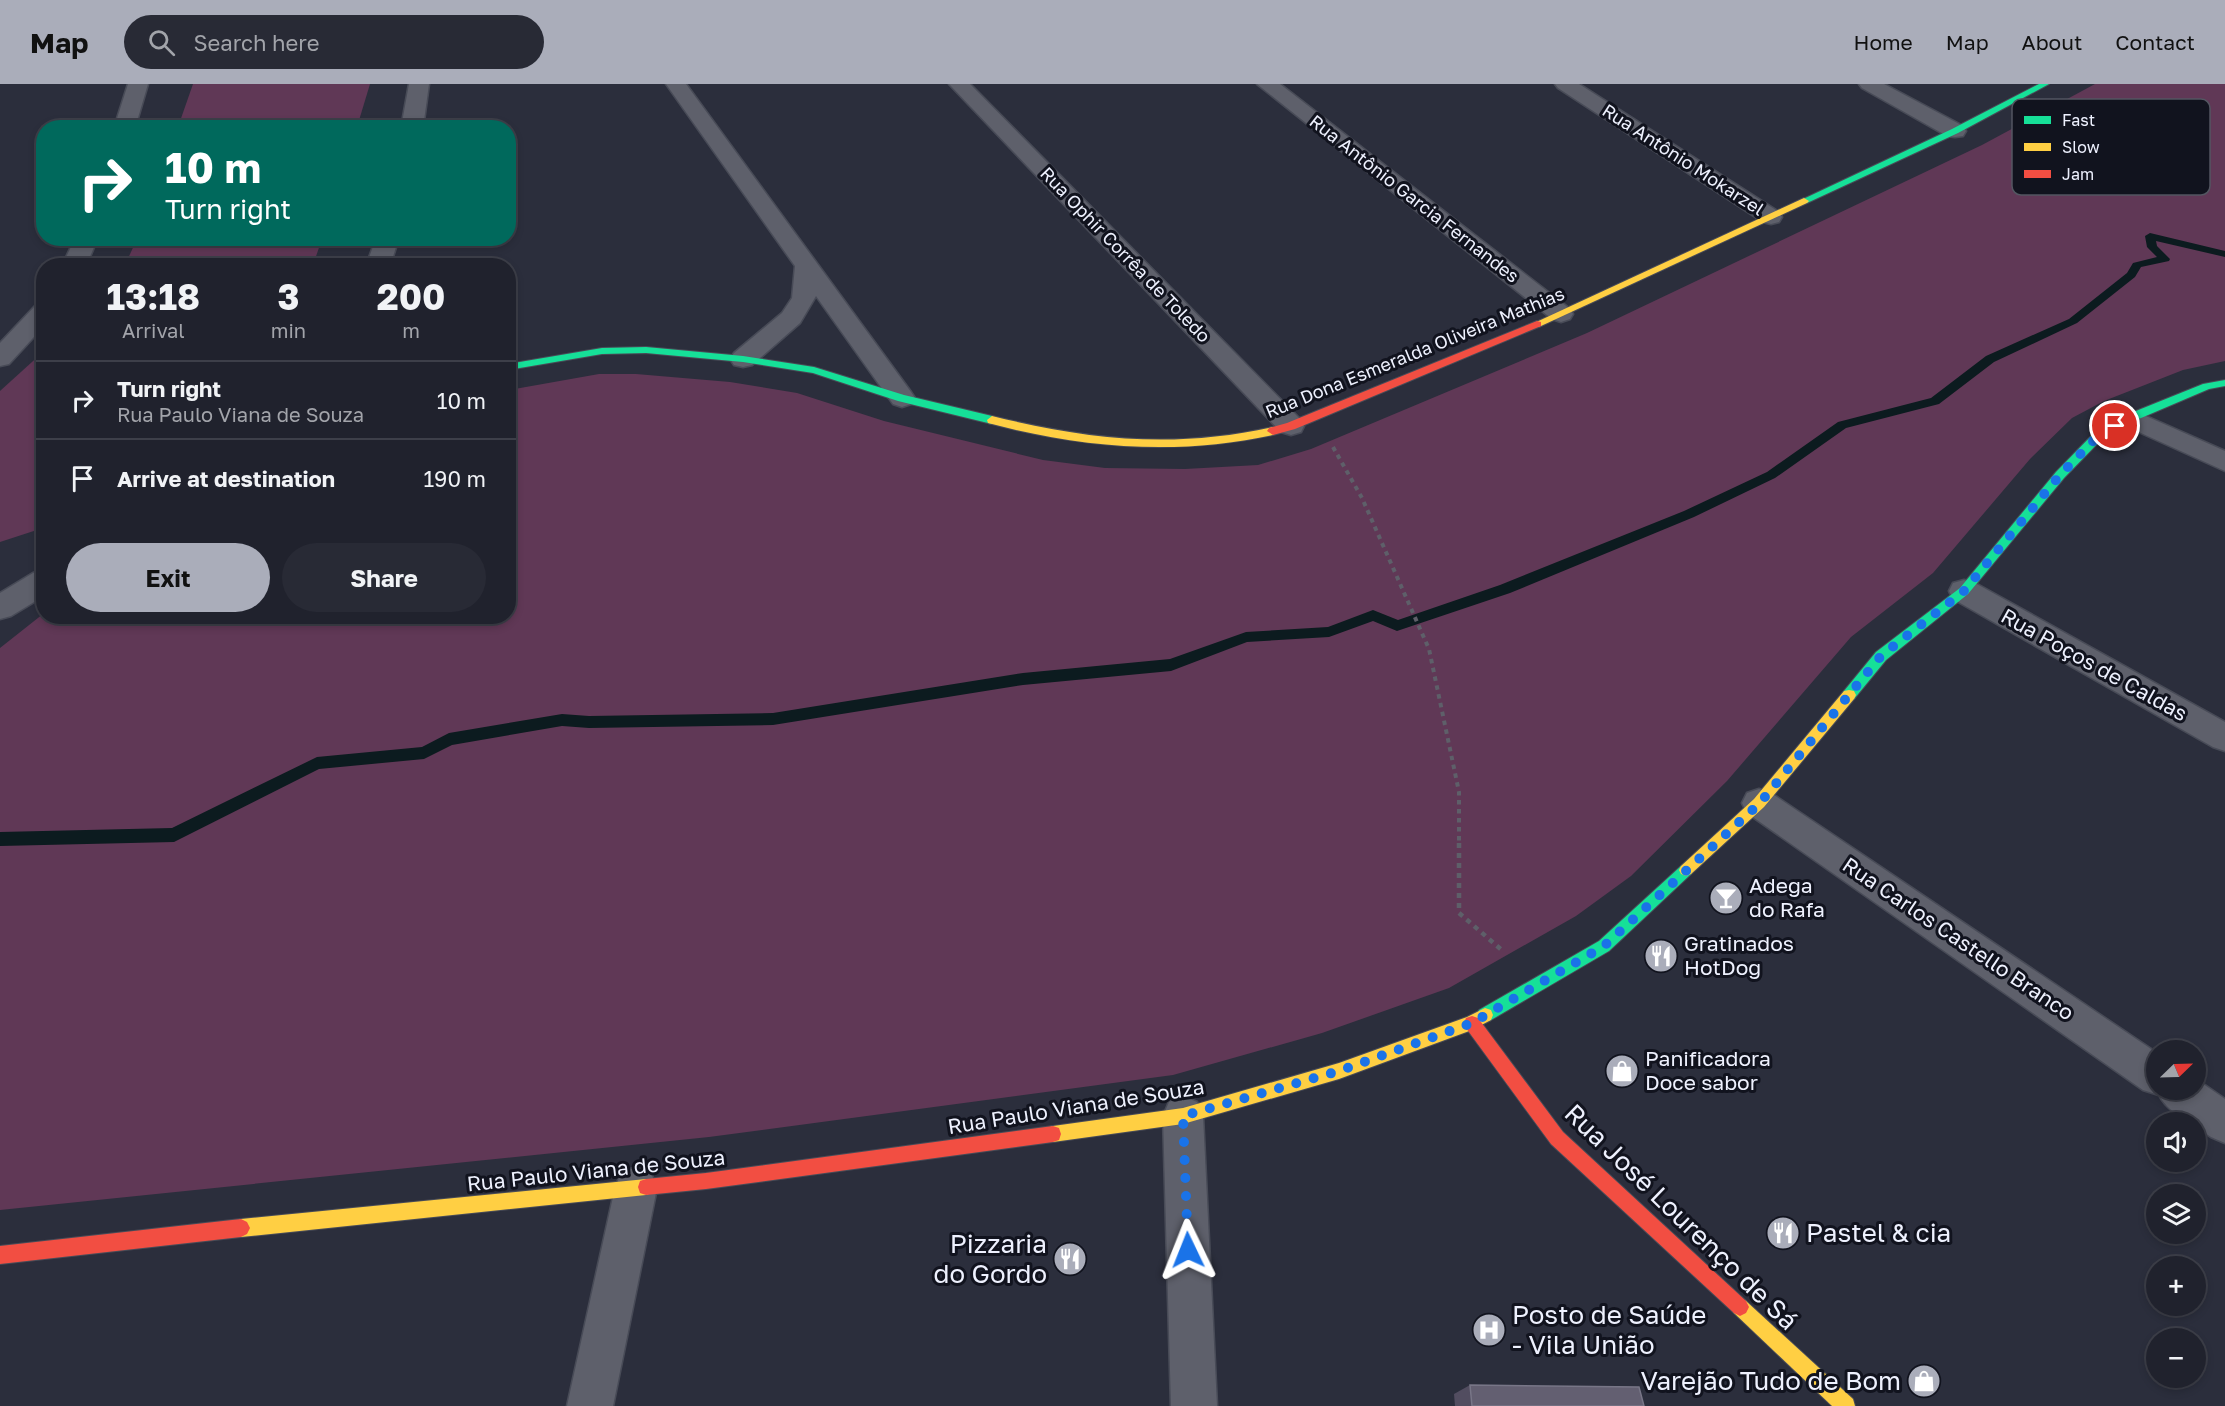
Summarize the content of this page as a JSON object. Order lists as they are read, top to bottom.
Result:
{
  "streets": {
    "street": [
      "Rua Antônio Mokarzel",
      "Rua Antônio Garcia Fernandes",
      "Rua Ophir Corrêa de Toledo",
      "Rua Dona Esmeralda Oliveira Mathias",
      "Rua Poços de Caldas",
      "Rua Carlos Castello Branco",
      "Rua Paulo Viana de Souza",
      "Rua José Lourenço de Sá"
    ]
  },
  "crossings": [
    ["Rua Antônio Mokarzel", "Rua Dona Esmeralda Oliveira Mathias"],
    ["Rua Antônio Garcia Fernandes", "Rua Dona Esmeralda Oliveira Mathias"],
    ["Rua Ophir Corrêa de Toledo", "Rua Dona Esmeralda Oliveira Mathias"],
    ["Rua Poços de Caldas", "Rua Paulo Viana de Souza"],
    ["Rua Carlos Castello Branco", "Rua Paulo Viana de Souza"],
    ["Rua Paulo Viana de Souza", "Rua José Lourenço de Sá"]
  ],
  "places": {
    "bar": ["Adega do Rafa"],
    "restaurant": ["Gratinados HotDog", "Pastel & cia", "Pizzaria do Gordo"],
    "shop": ["Panificadora Doce sabor", "Varejão Tudo de Bom"],
    "hospital": ["Posto de Saúde - Vila União"]
  },
  "legend": ["Fast", "Slow", "Jam"],
  "north": "top right",
  "page": {
    "header": "Map",
    "search": "Search here",
    "nav": [
      "Home",
      "Map",
      "About",
      "Contact"
    ],
    "turn": ["10 m", "Turn right"],
    "eta": [
      "13:18",
      "Arrival",
      "3",
      "min",
      "200",
      "m"
    ],
    "list": [
      {
        "name": "Turn right",
        "note": "Rua Paulo Viana de Souza",
        "value": "10 m"
      },
      {
        "name": "Arrive at destination",
        "value": "190 m"
      }
    ],
    "buttons": ["Exit", "Share"],
    "map_buttons": ["+", "−"]
  }
}
